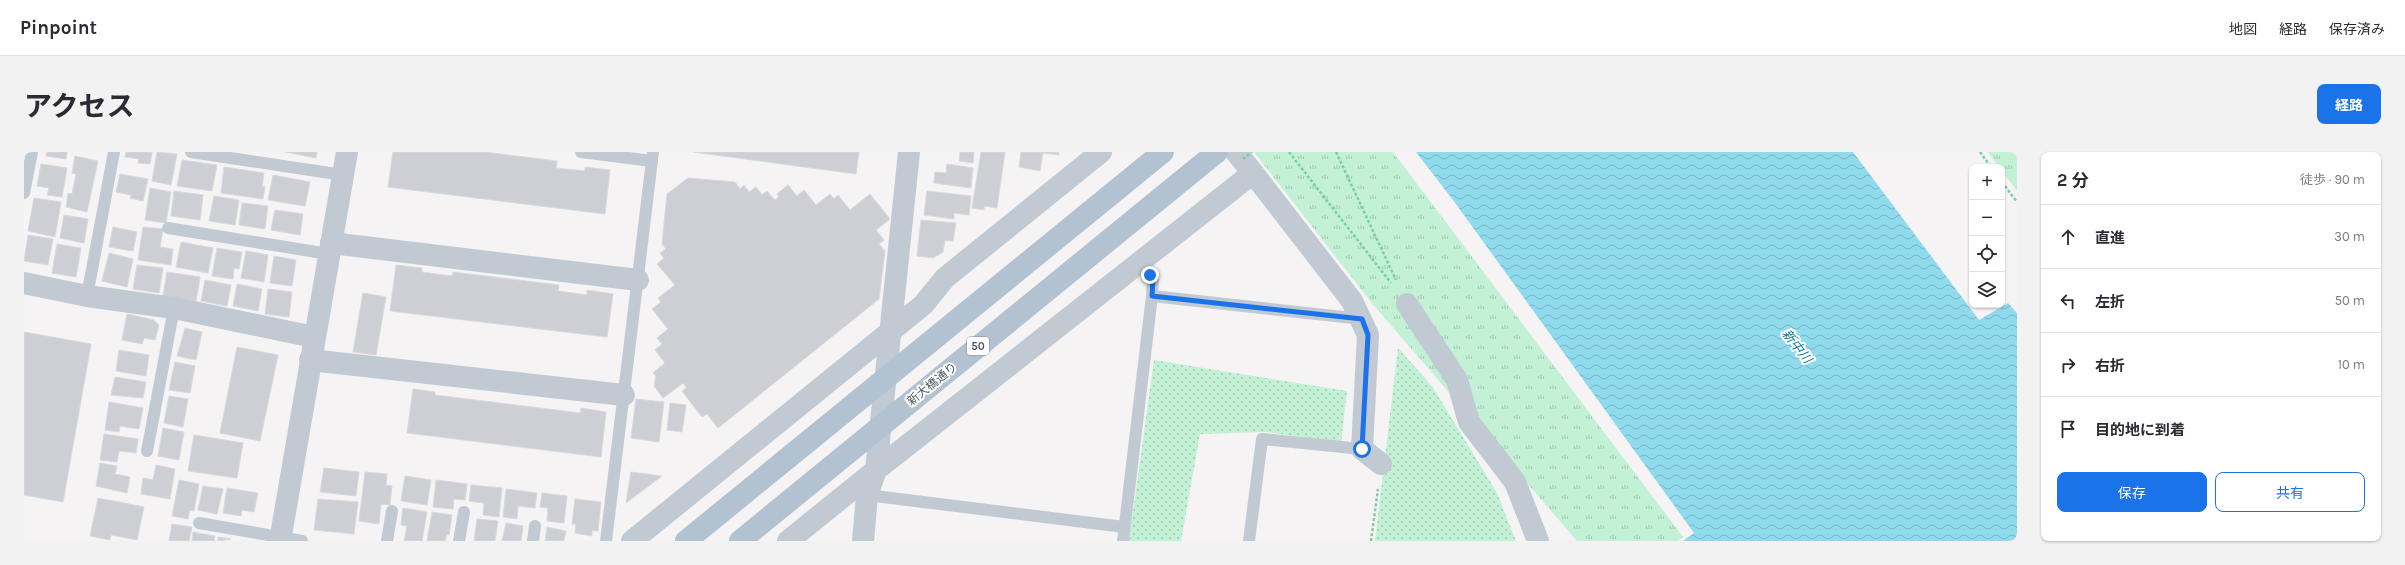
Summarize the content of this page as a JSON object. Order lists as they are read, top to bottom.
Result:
{
  "streets": {
    "main road": ["50", "新大橋通り"]
  },
  "water": ["新中川"],
  "page": {
    "header": "Pinpoint",
    "nav": ["地図", "経路", "保存済み"],
    "title": "アクセス",
    "buttons": [
      "経路",
      ["保存", "共有"]
    ],
    "heading": ["2 分", "徒歩 · 90 m"],
    "map_buttons": ["+", "−"],
    "list": [
      ["直進", "30 m"],
      ["左折", "50 m"],
      ["右折", "10 m"],
      "目的地に到着"
    ]
  }
}
